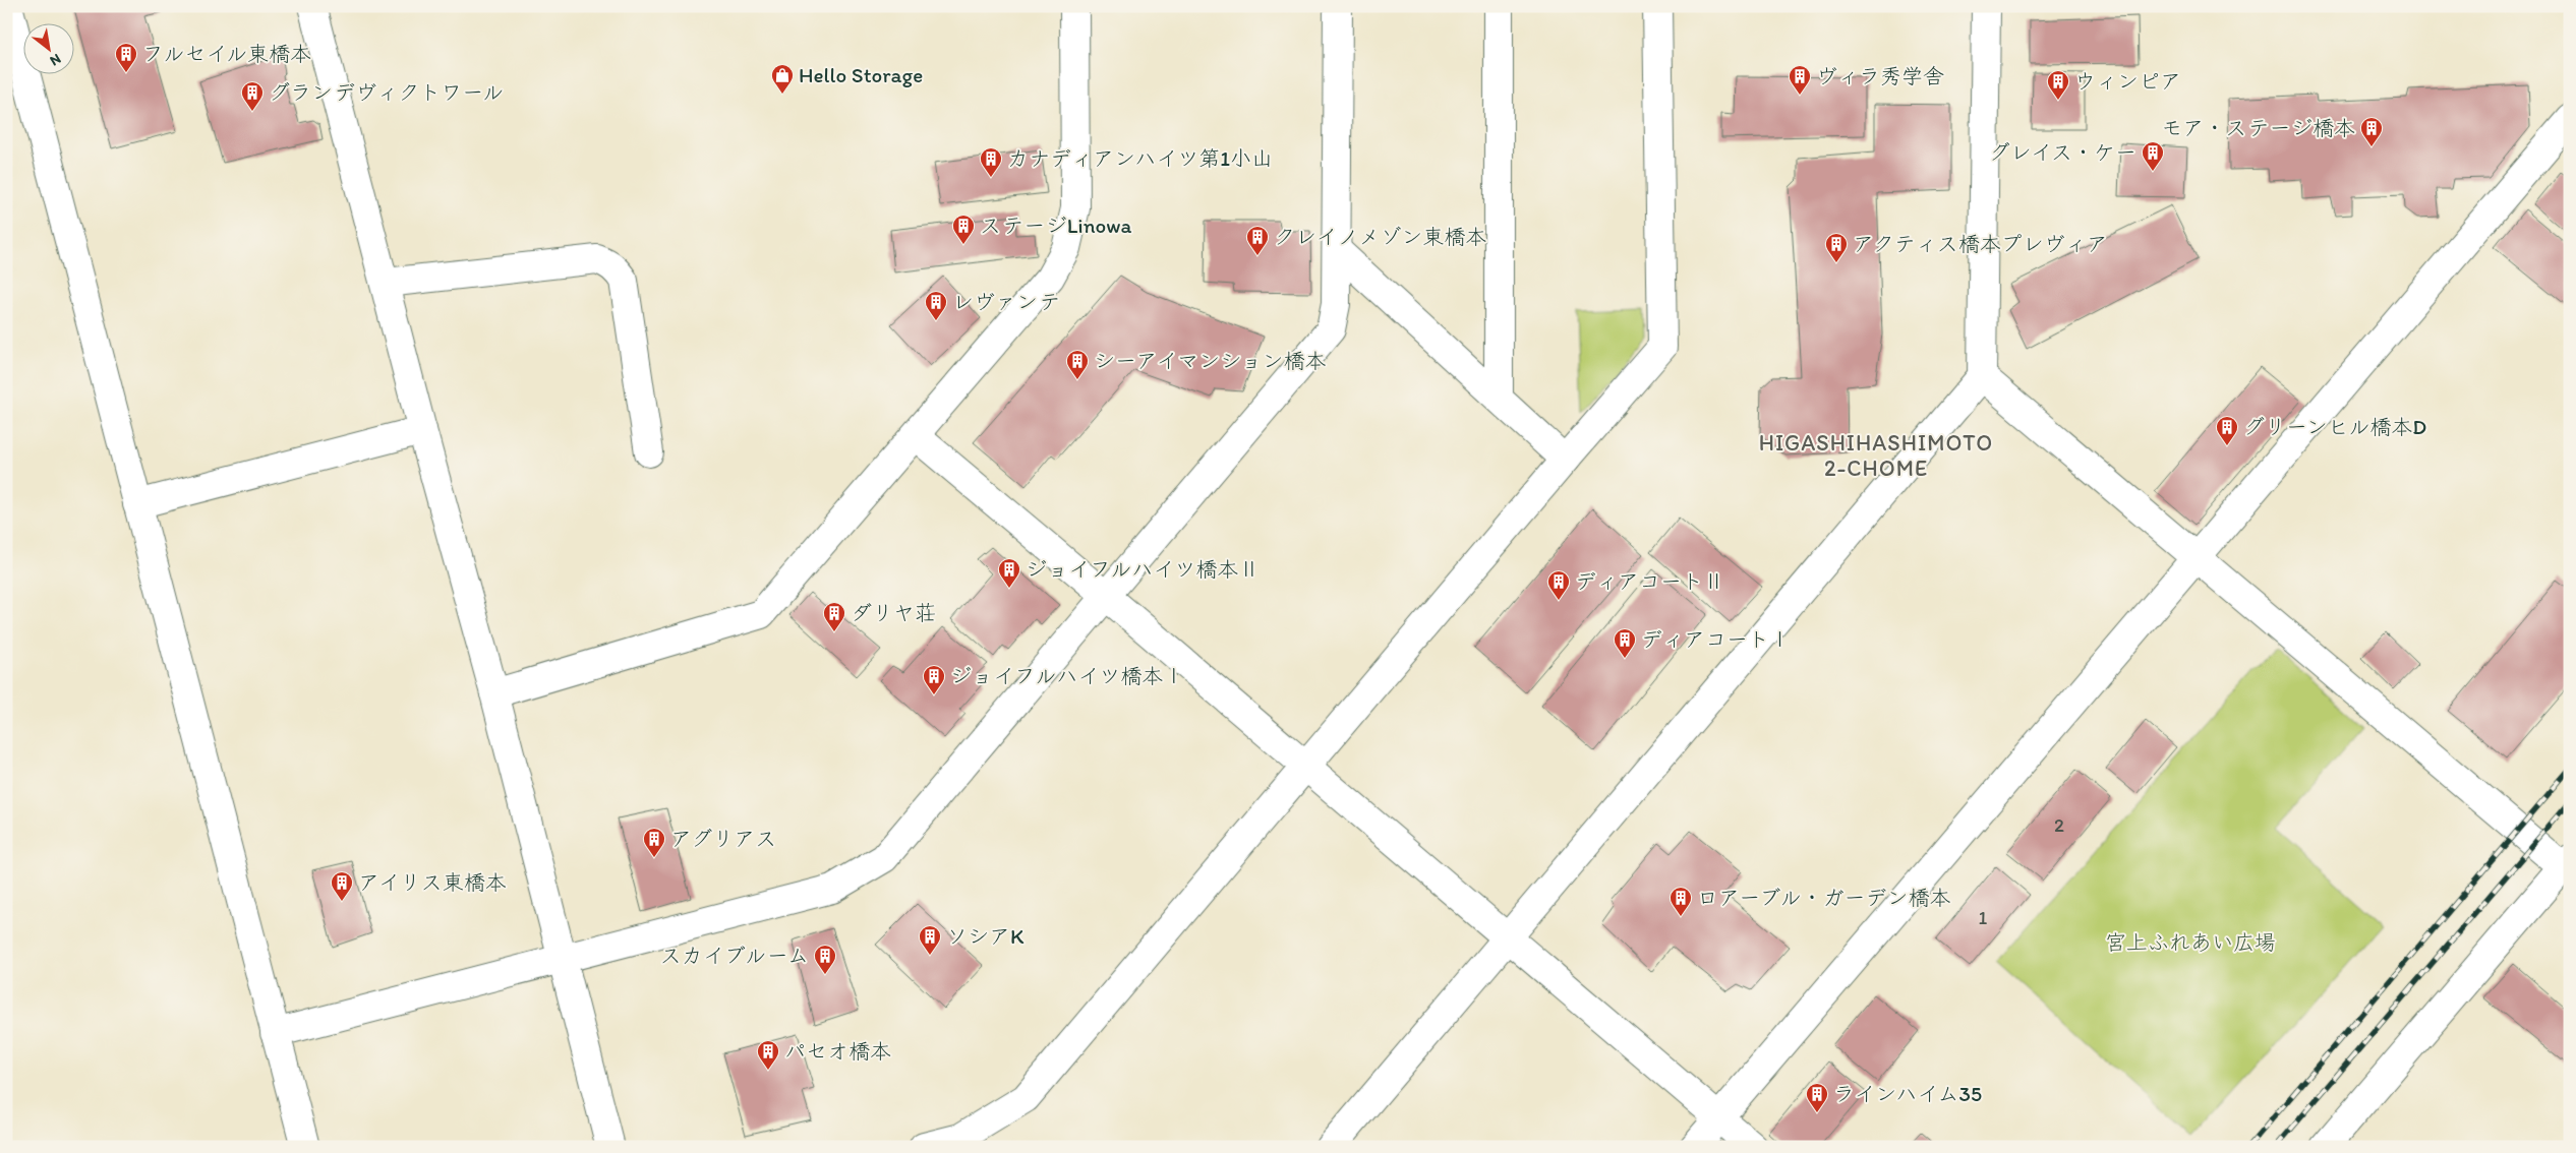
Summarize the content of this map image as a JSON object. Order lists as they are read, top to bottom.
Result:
{
  "districts": ["HIGASHIHASHIMOTO 2-CHOME"],
  "parks": ["宮上ふれあい広場"],
  "places": {
    "building": [
      "フルセイル東橋本",
      "ヴィラ秀学舎",
      "ウィンピア",
      "グランデヴィクトワール",
      "モア・ステージ橋本",
      "グレイス・ケー",
      "カナディアンハイツ第1小山",
      "ステージLinowa",
      "クレイノメゾン東橋本",
      "アクティス橋本プレヴィア",
      "レヴァンテ",
      "シーアイマンション橋本",
      "グリーンヒル橋本D",
      "ジョイフルハイツ橋本Ⅱ",
      "ディアコートⅡ",
      "ダリヤ荘",
      "ディアコートⅠ",
      "ジョイフルハイツ橋本Ⅰ",
      "アグリアス",
      "アイリス東橋本",
      "ロアーブル・ガーデン橋本",
      "ソシアK",
      "スカイブルーム",
      "パセオ橋本",
      "ラインハイム35"
    ],
    "shop": ["Hello Storage"]
  },
  "house_numbers": ["2", "1"],
  "north": "bottom right"
}
